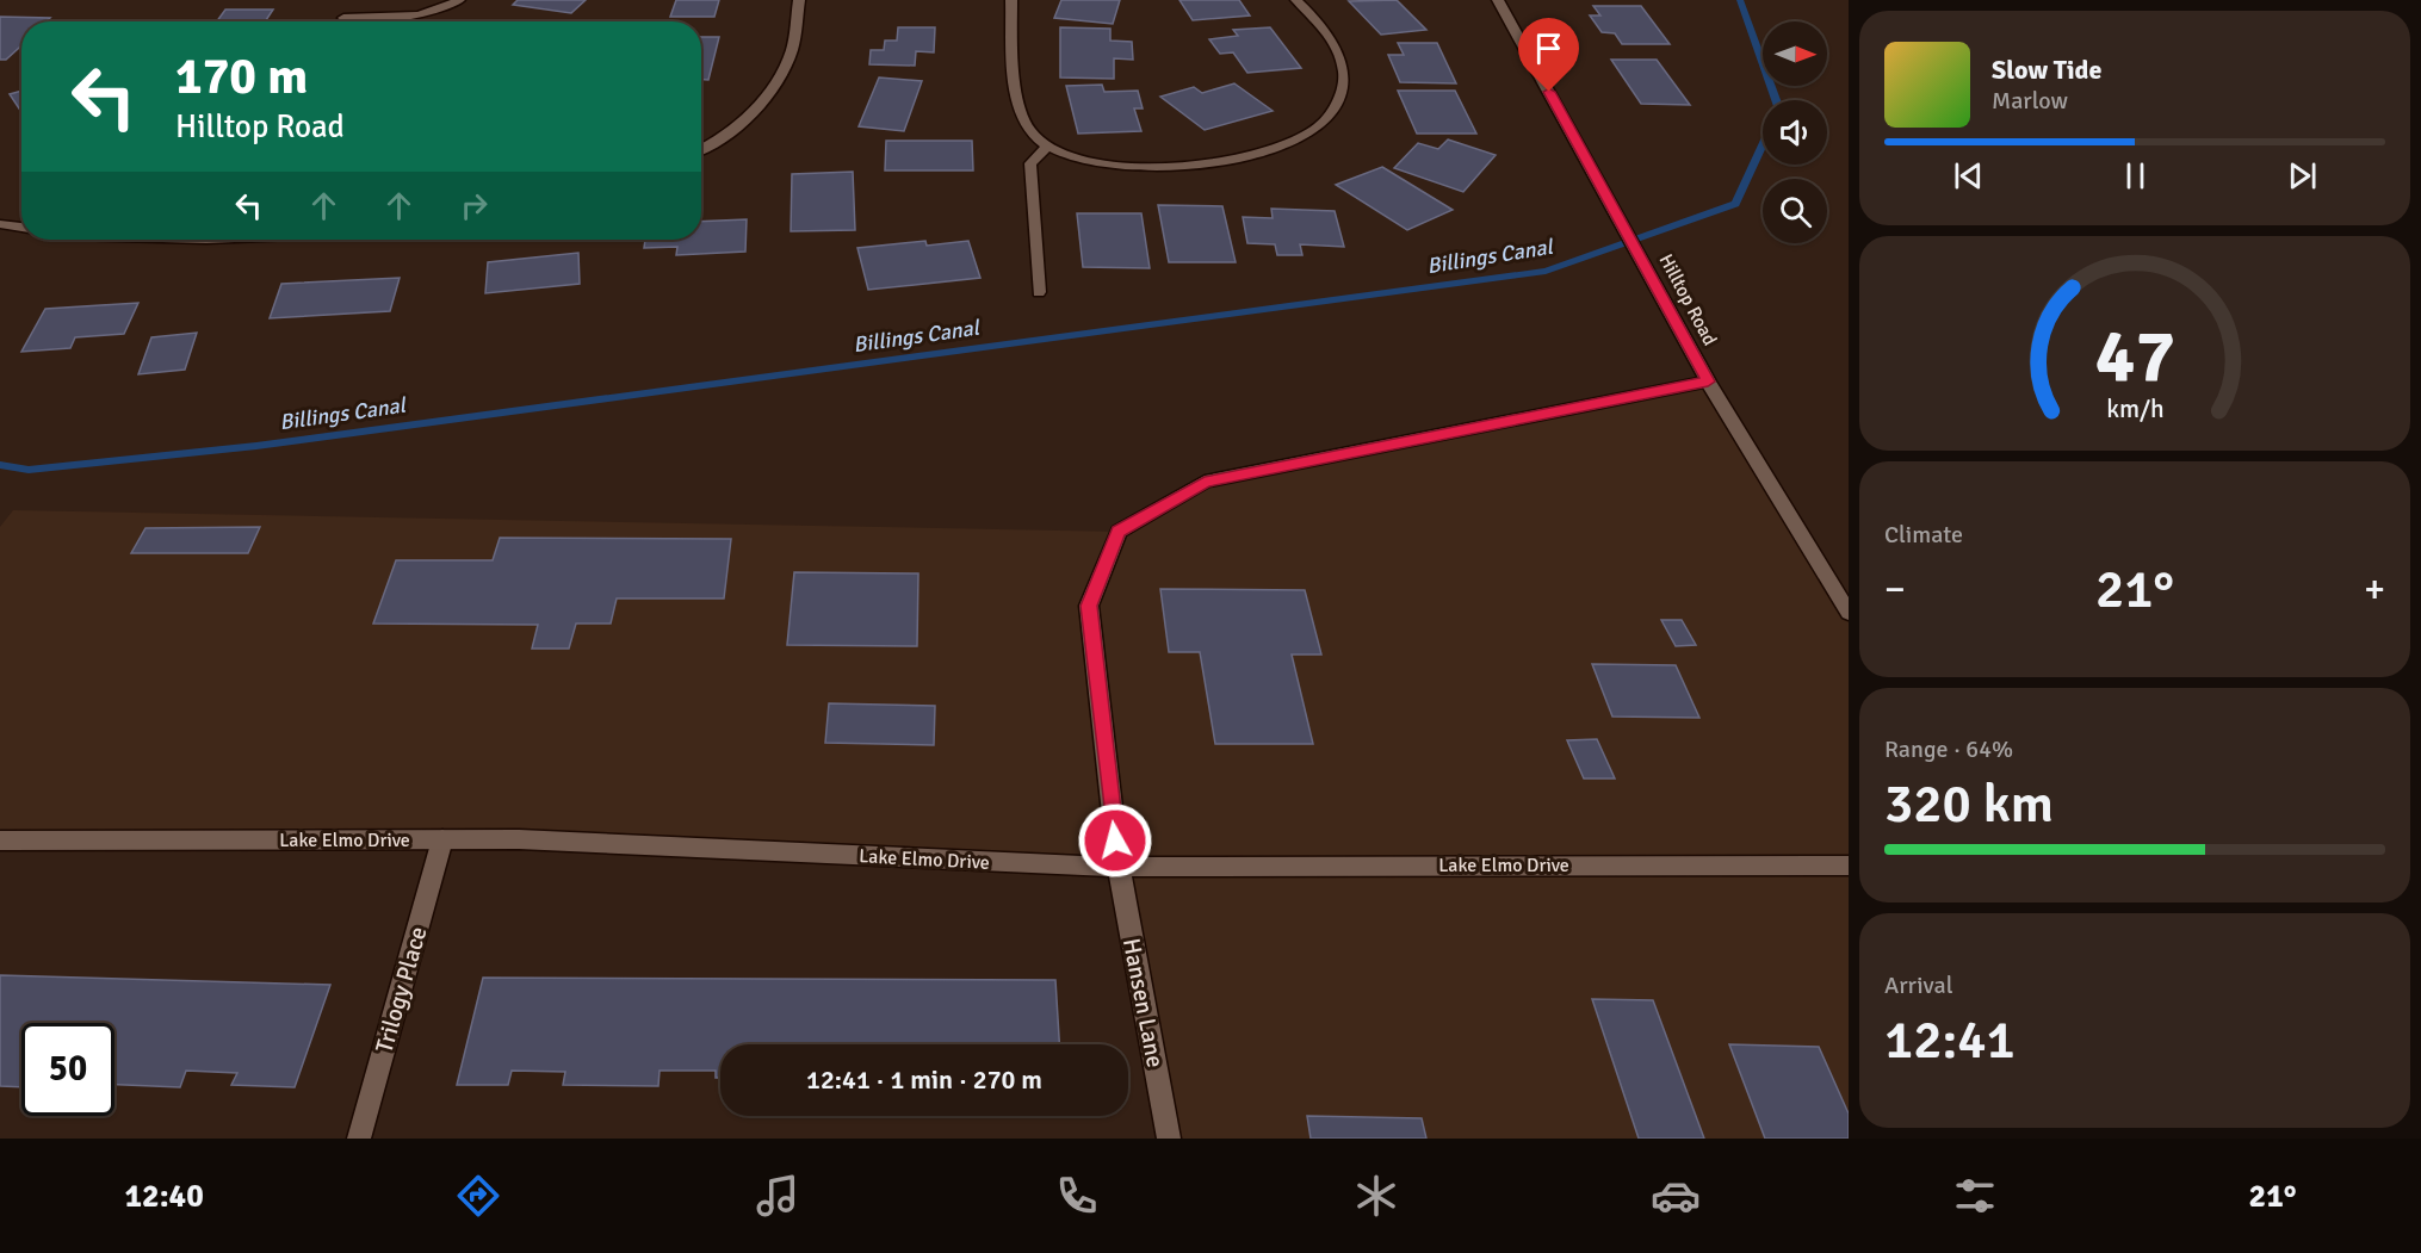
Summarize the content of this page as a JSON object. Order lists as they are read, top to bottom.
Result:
{
  "streets": {
    "main road": [
      "Hilltop Road",
      "Lake Elmo Drive",
      "Trilogy Place",
      "Hansen Lane"
    ]
  },
  "crossings": [
    ["Hilltop Road", "Hansen Lane"],
    ["Lake Elmo Drive", "Trilogy Place"],
    ["Lake Elmo Drive", "Hansen Lane"]
  ],
  "water": ["Billings Canal"],
  "north": "right",
  "page": {
    "turn": ["170 m", "Hilltop Road"],
    "song": ["Slow Tide", "Marlow"],
    "tile": [
      "Climate",
      ["Range · 64%", "320 km"],
      ["Arrival", "12:41"]
    ],
    "heat": ["−", "21°", "+"],
    "limit": "50",
    "trip": "12:41 · 1 min · 270 m",
    "tabs": ["12:40", "21°"],
    "gauge": ["47", "km/h"]
  }
}
